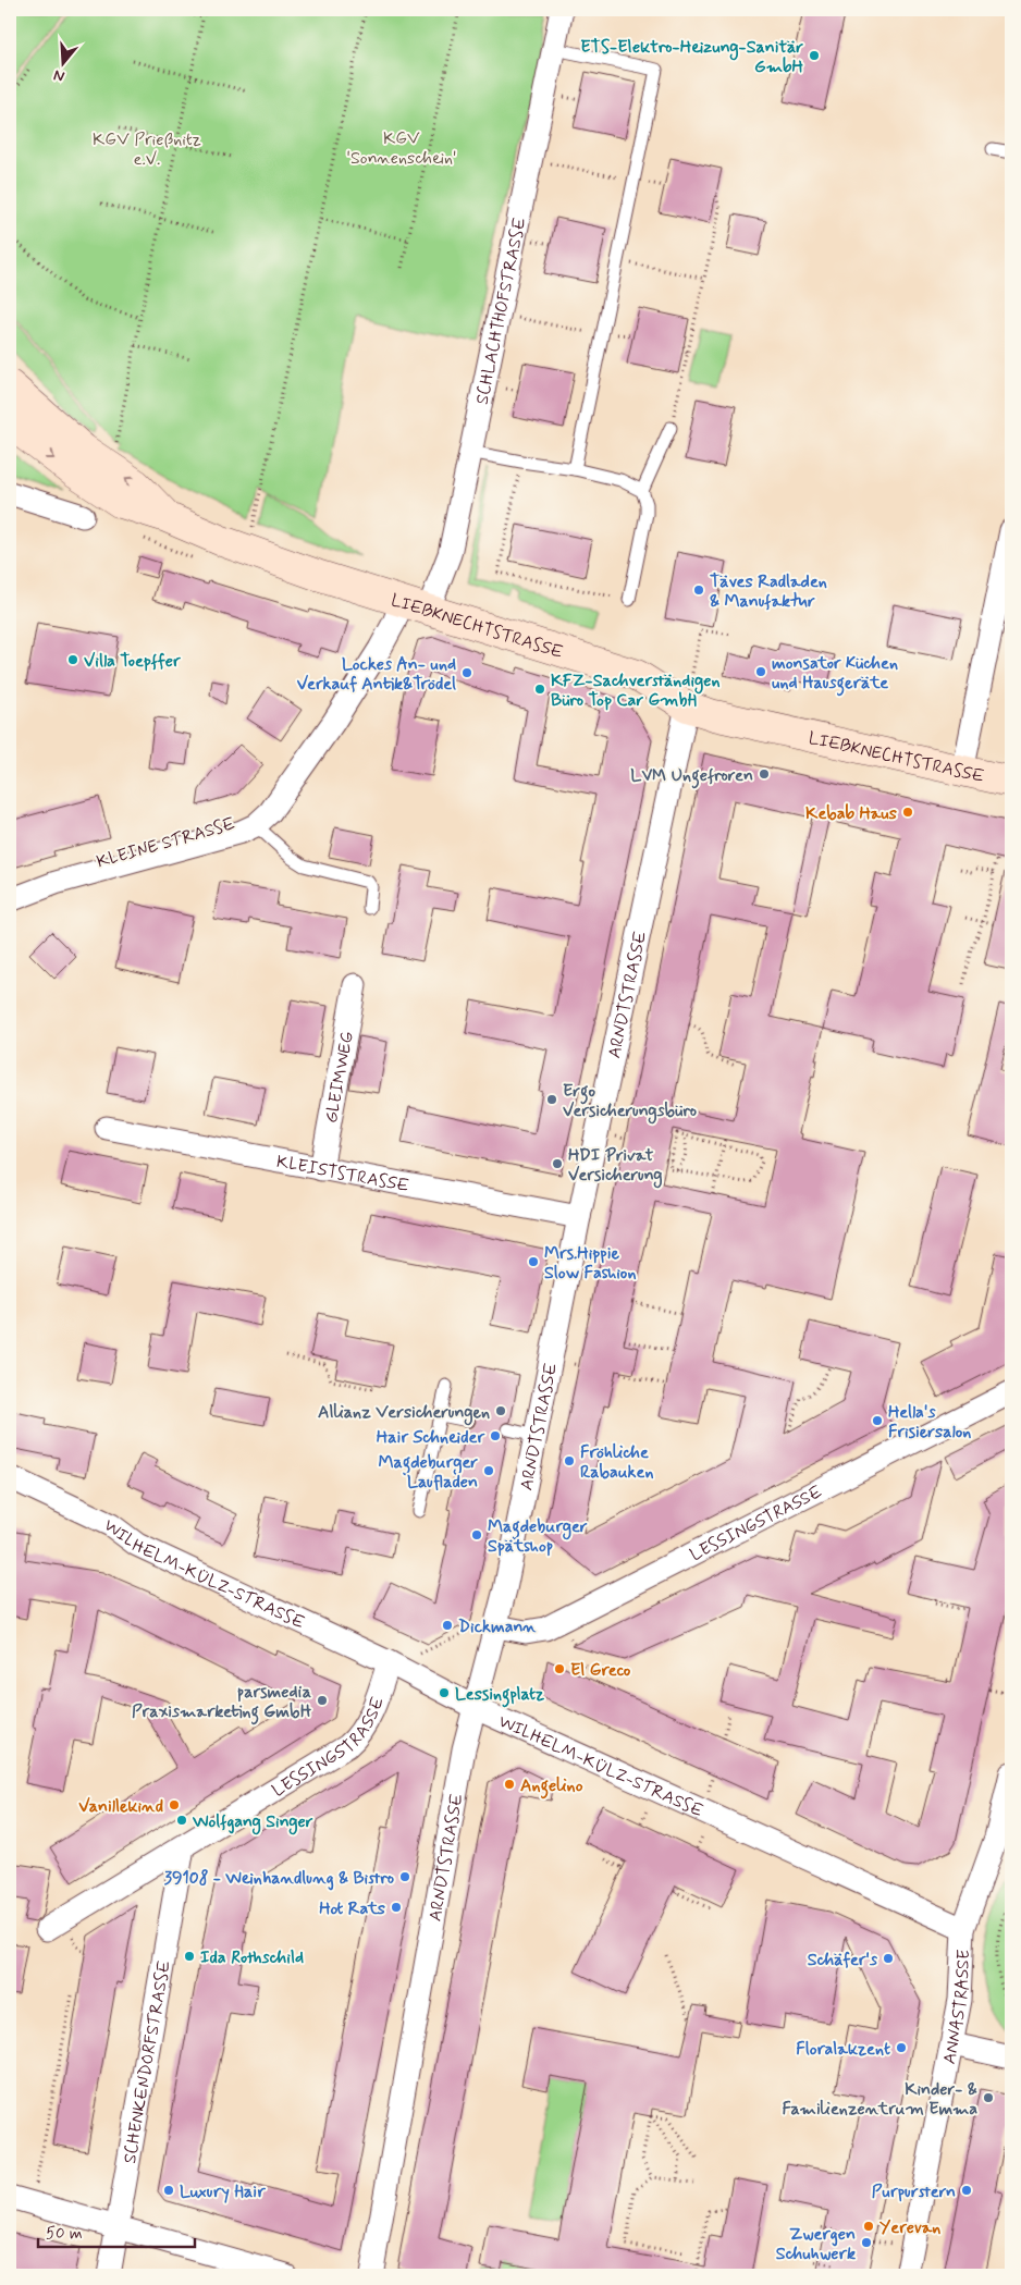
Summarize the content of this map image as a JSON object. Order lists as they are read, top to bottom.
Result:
{
  "streets": {
    "main road": ["LIEBKNECHTSTRASSE"],
    "street": [
      "SCHLACHTHOFSTRASSE",
      "KLEINE STRASSE",
      "ARNDTSTRASSE",
      "GLEIMWEG",
      "KLEISTSTRASSE",
      "LESSINGSTRASSE",
      "WILHELM-KÜLZ-STRASSE",
      "ANNASTRASSE",
      "SCHENKENDORFSTRASSE"
    ]
  },
  "crossings": [
    ["SCHLACHTHOFSTRASSE", "LIEBKNECHTSTRASSE"],
    ["SCHLACHTHOFSTRASSE", "KLEINE STRASSE"],
    ["LIEBKNECHTSTRASSE", "KLEINE STRASSE"],
    ["LIEBKNECHTSTRASSE", "ARNDTSTRASSE"],
    ["ARNDTSTRASSE", "KLEISTSTRASSE"],
    ["ARNDTSTRASSE", "LESSINGSTRASSE"],
    ["ARNDTSTRASSE", "WILHELM-KÜLZ-STRASSE"],
    ["GLEIMWEG", "KLEISTSTRASSE"],
    ["LESSINGSTRASSE", "WILHELM-KÜLZ-STRASSE"],
    ["LESSINGSTRASSE", "SCHENKENDORFSTRASSE"],
    ["WILHELM-KÜLZ-STRASSE", "ANNASTRASSE"]
  ],
  "parks": ["KGV 'Sonnenschein'", "KGV Prießnitz e.V."],
  "places": [
    "ETS-Elektro-Heizung-Sanitär GmbH",
    "Täves Radladen & Manufaktur",
    "Villa Toepffer",
    "monsator Küchen und Hausgeräte",
    "Lockes An- und Verkauf Antik&Trödel",
    "KFZ-Sachverständigen Büro Top Car GmbH",
    "LVM Ungefroren",
    "Kebab Haus",
    "Ergo Versicherungsbüro",
    "HDI Privat Versicherung",
    "Mrs.Hippie Slow Fashion",
    "Allianz Versicherungen",
    "Hella's Frisiersalon",
    "Hair Schneider",
    "Fröhliche Rabauken",
    "Magdeburger Laufladen",
    "Magdeburger Spätshop",
    "Dickmann",
    "El Greco",
    "Lessingplatz",
    "parsmedia Praxismarketing GmbH",
    "Angelino",
    "Vanillekind",
    "Wolfgang Singer",
    "39108 - Weinhandlung & Bistro",
    "Hot Rats",
    "Ida Rothschild",
    "Schäfer's",
    "Floralakzent",
    "Kinder- & Familienzentrum Emma",
    "Luxury Hair",
    "Purpurstern",
    "Yerevan",
    "Zwergen Schuhwerk"
  ],
  "scale_bar": "50 m",
  "north": "bottom"
}
